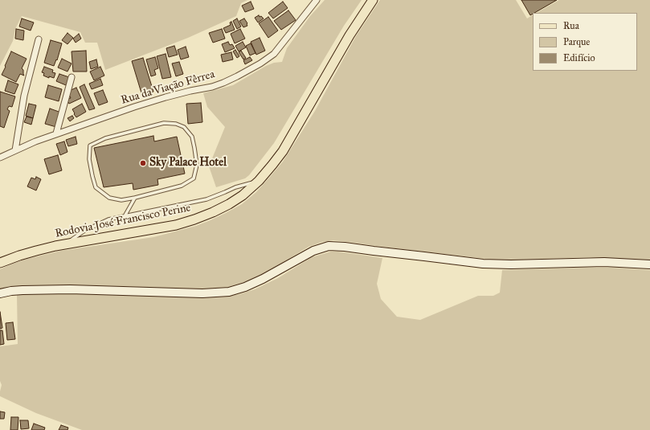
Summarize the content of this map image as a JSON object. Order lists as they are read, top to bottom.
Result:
{
  "streets": {
    "main road": ["Rodovia José Francisco Perine"],
    "street": ["Rua da Viação Fêrrea"]
  },
  "places": ["Sky Palace Hotel"],
  "legend": ["Rua", "Parque", "Edifício"]
}
